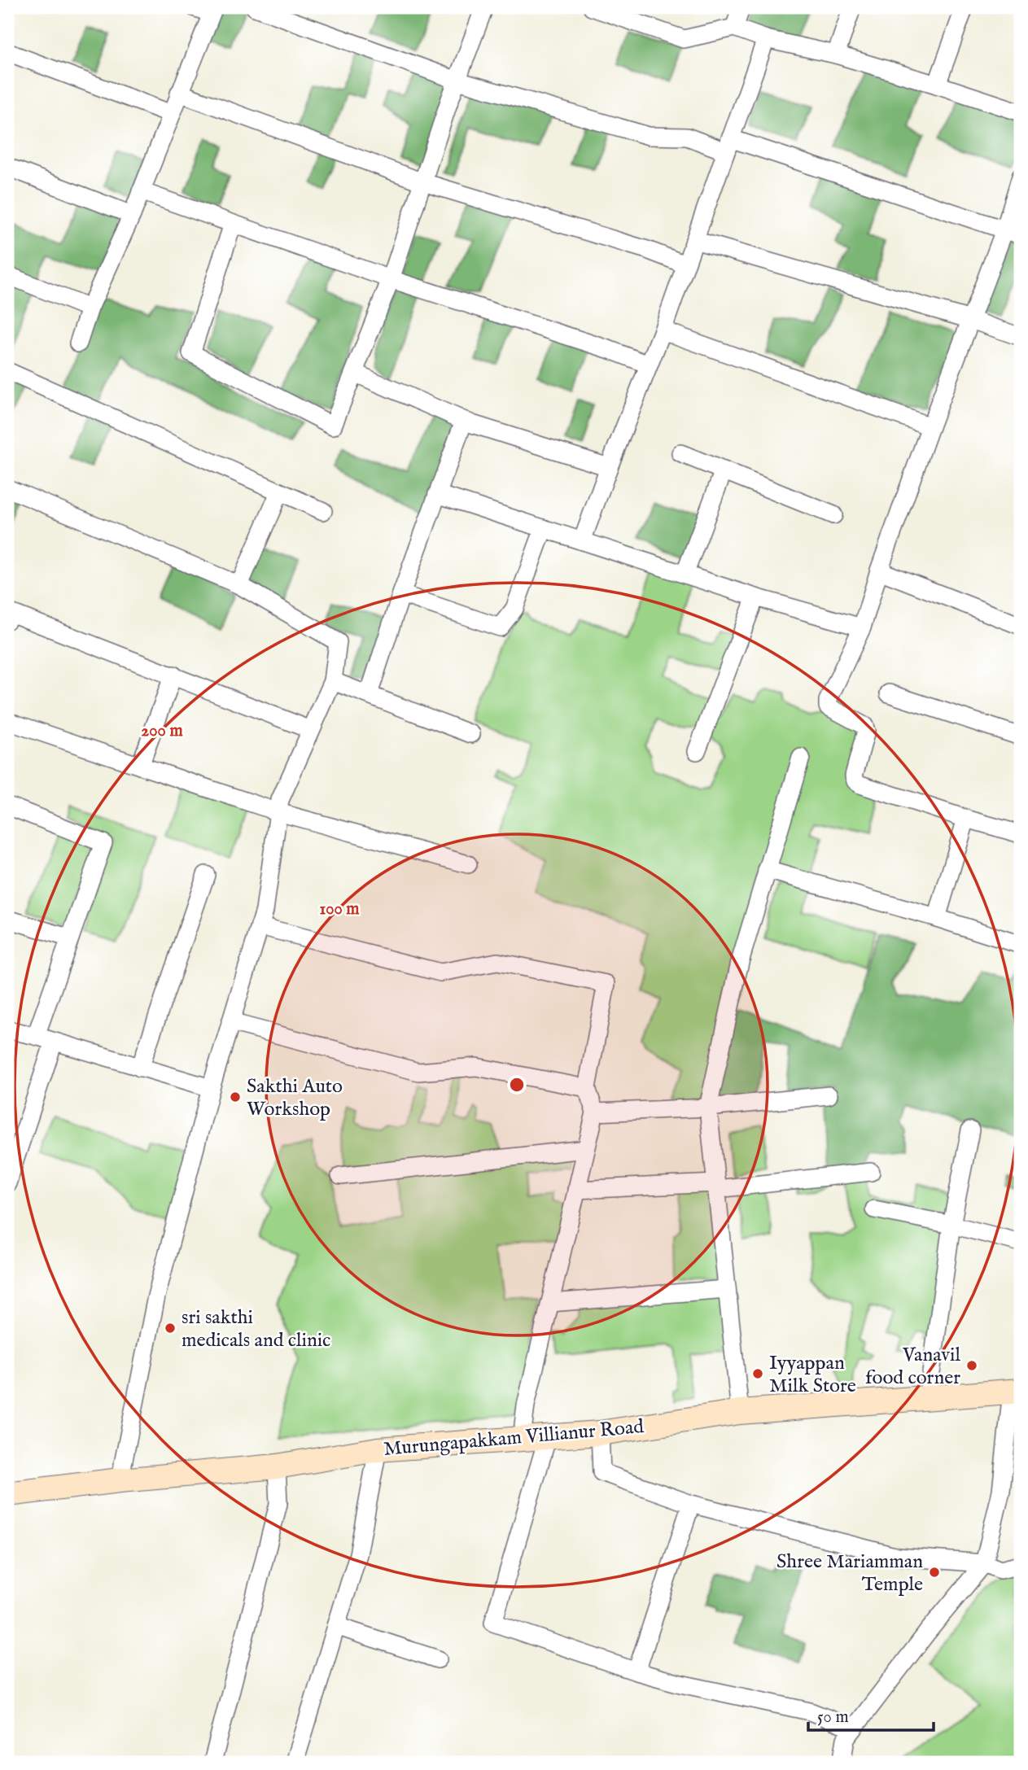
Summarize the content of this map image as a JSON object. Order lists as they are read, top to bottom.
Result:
{
  "streets": {
    "main road": ["Murungapakkam Villianur Road"]
  },
  "places": [
    "Sakthi Auto Workshop",
    "sri sakthi medicals and clinic",
    "Vanavil food corner",
    "Iyyappan Milk Store",
    "Shree Mariamman Temple"
  ],
  "scale_bar": "50 m",
  "rings": ["200 m", "100 m"]
}
